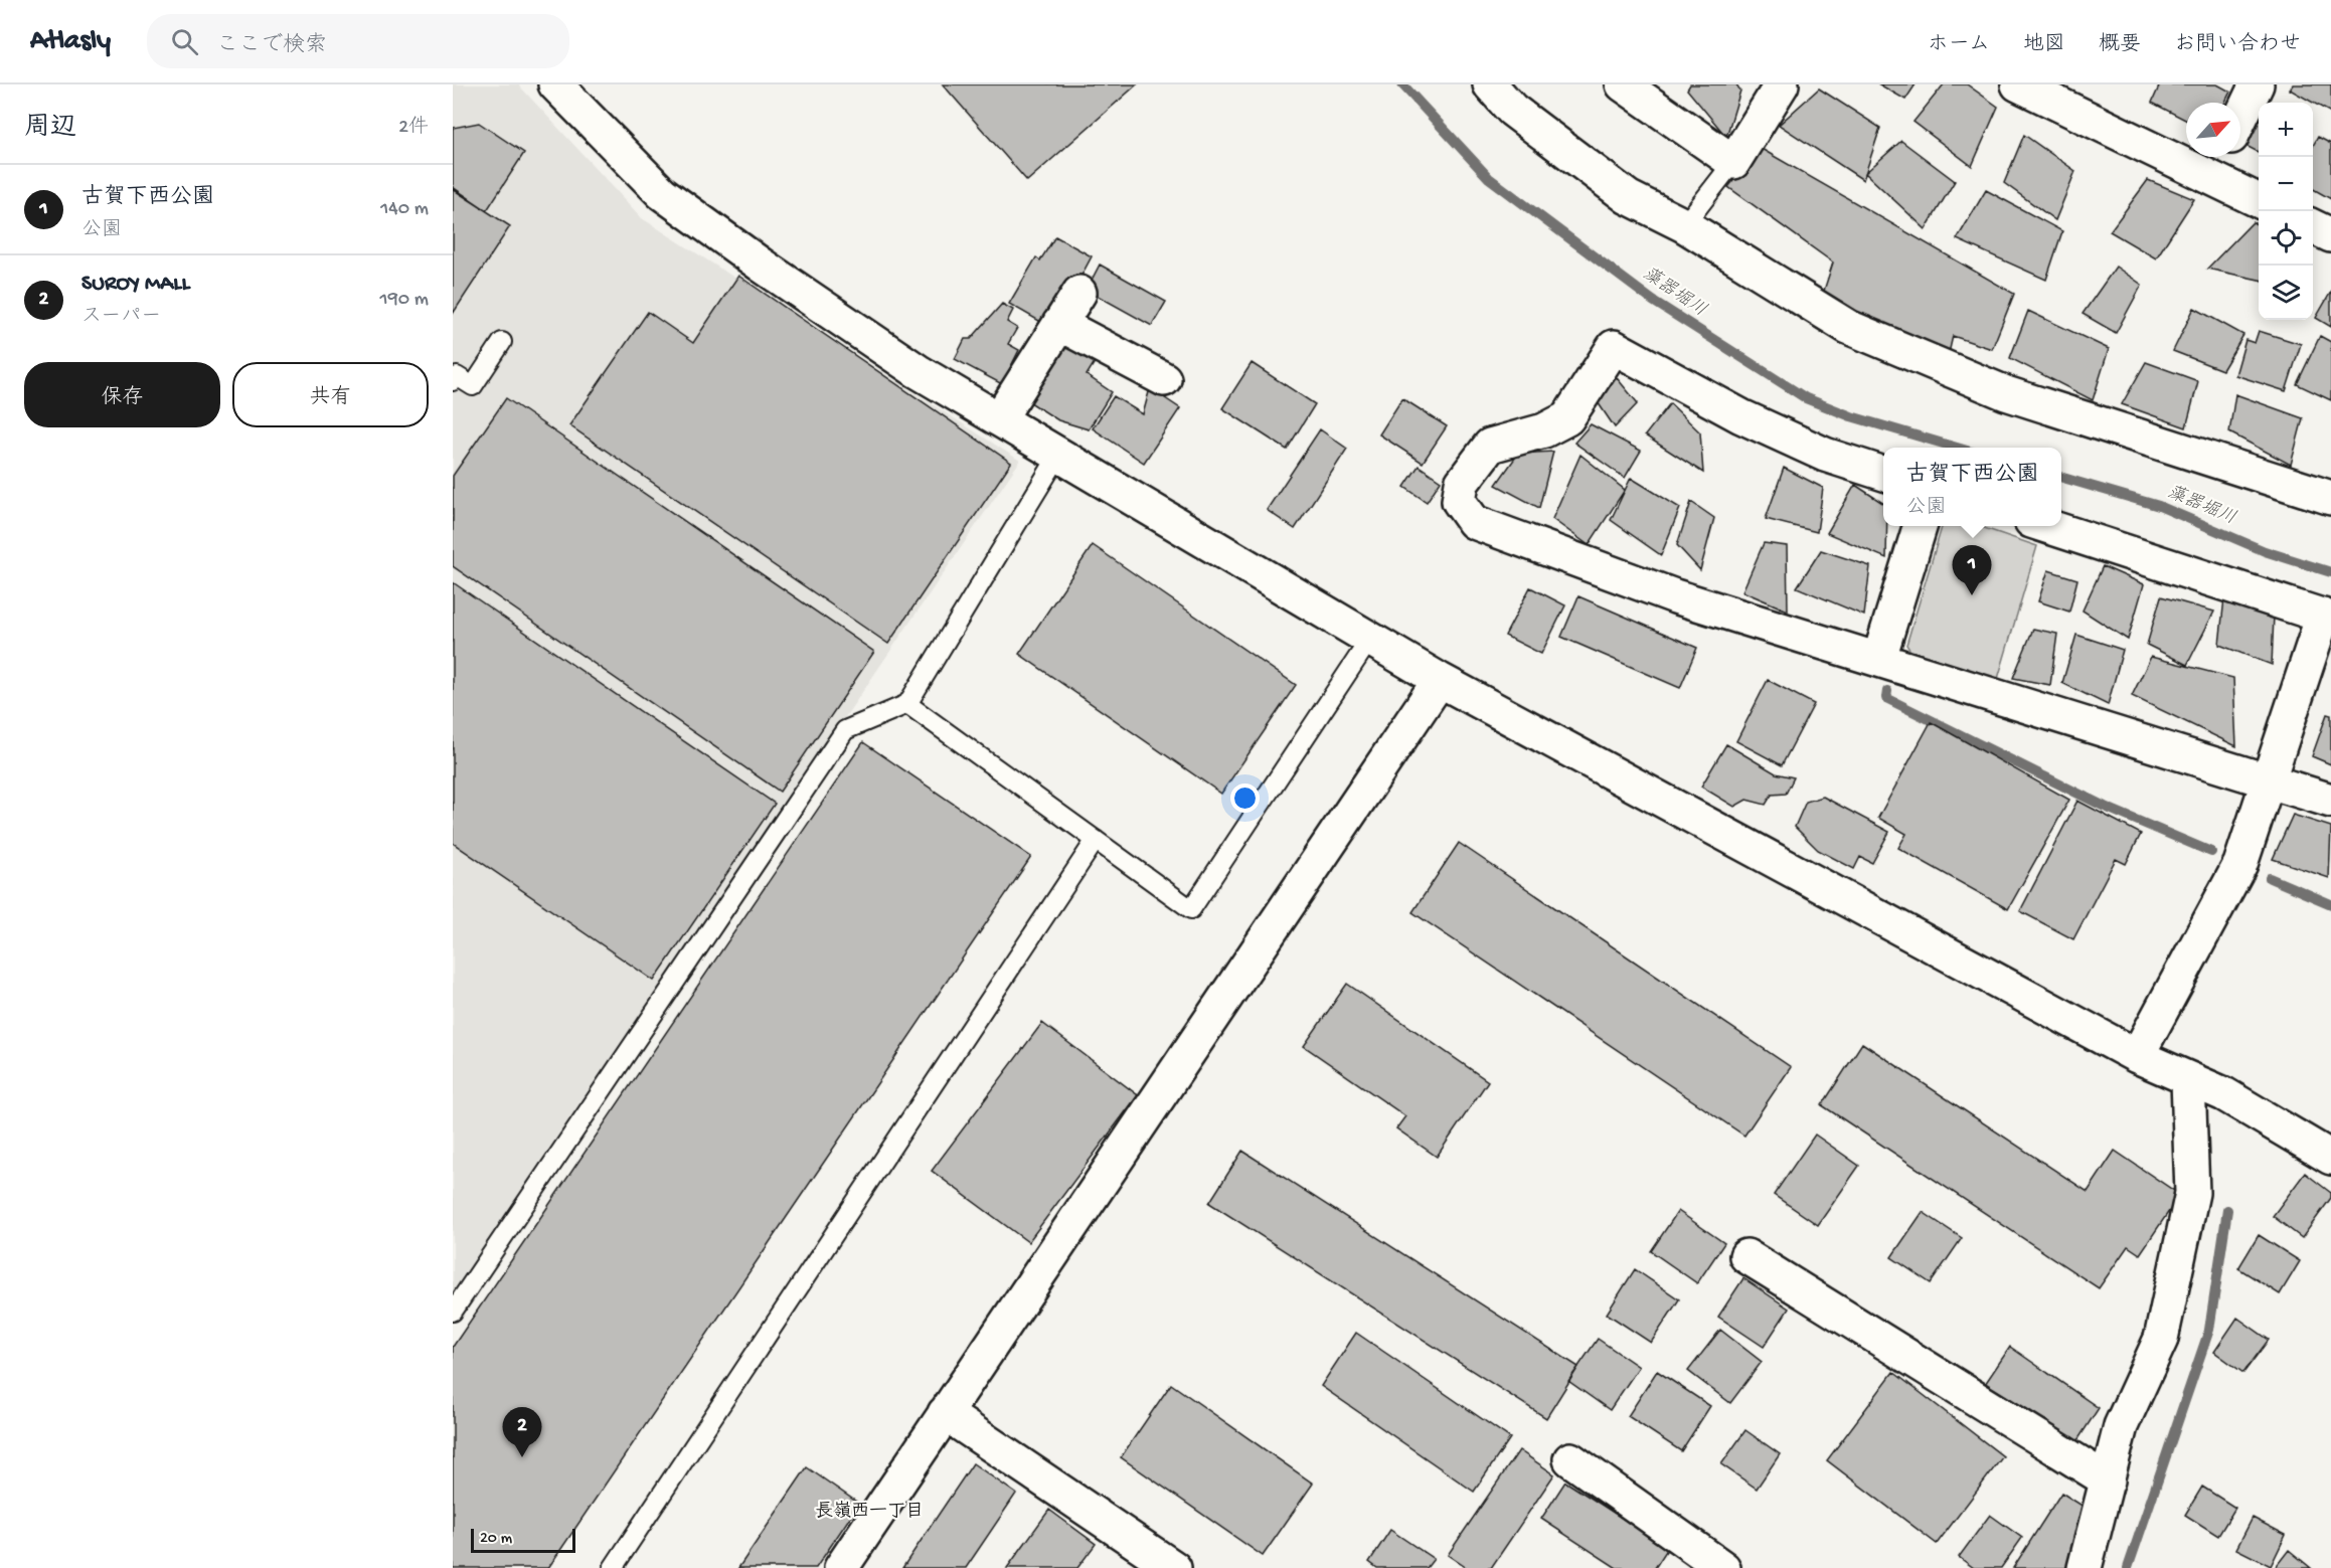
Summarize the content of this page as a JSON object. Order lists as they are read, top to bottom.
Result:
{
  "districts": ["長嶺西一丁目"],
  "water": ["藻器堀川"],
  "scale_bar": "20 m",
  "north": "top right",
  "page": {
    "header": "Atlasly",
    "search": "ここで検索",
    "nav": [
      "ホーム",
      "地図",
      "概要",
      "お問い合わせ"
    ],
    "heading": ["周辺", "2件"],
    "map_buttons": ["+", "−"],
    "list": [
      {
        "mark": "1",
        "name": "古賀下西公園",
        "note": "公園",
        "value": "140 m"
      },
      {
        "mark": "2",
        "name": "SUROY MALL",
        "note": "スーパー",
        "value": "190 m"
      }
    ],
    "buttons": ["保存", "共有"],
    "popup": ["古賀下西公園", "公園"],
    "pins": ["1", "2"],
    "scale": "20 m"
  }
}
